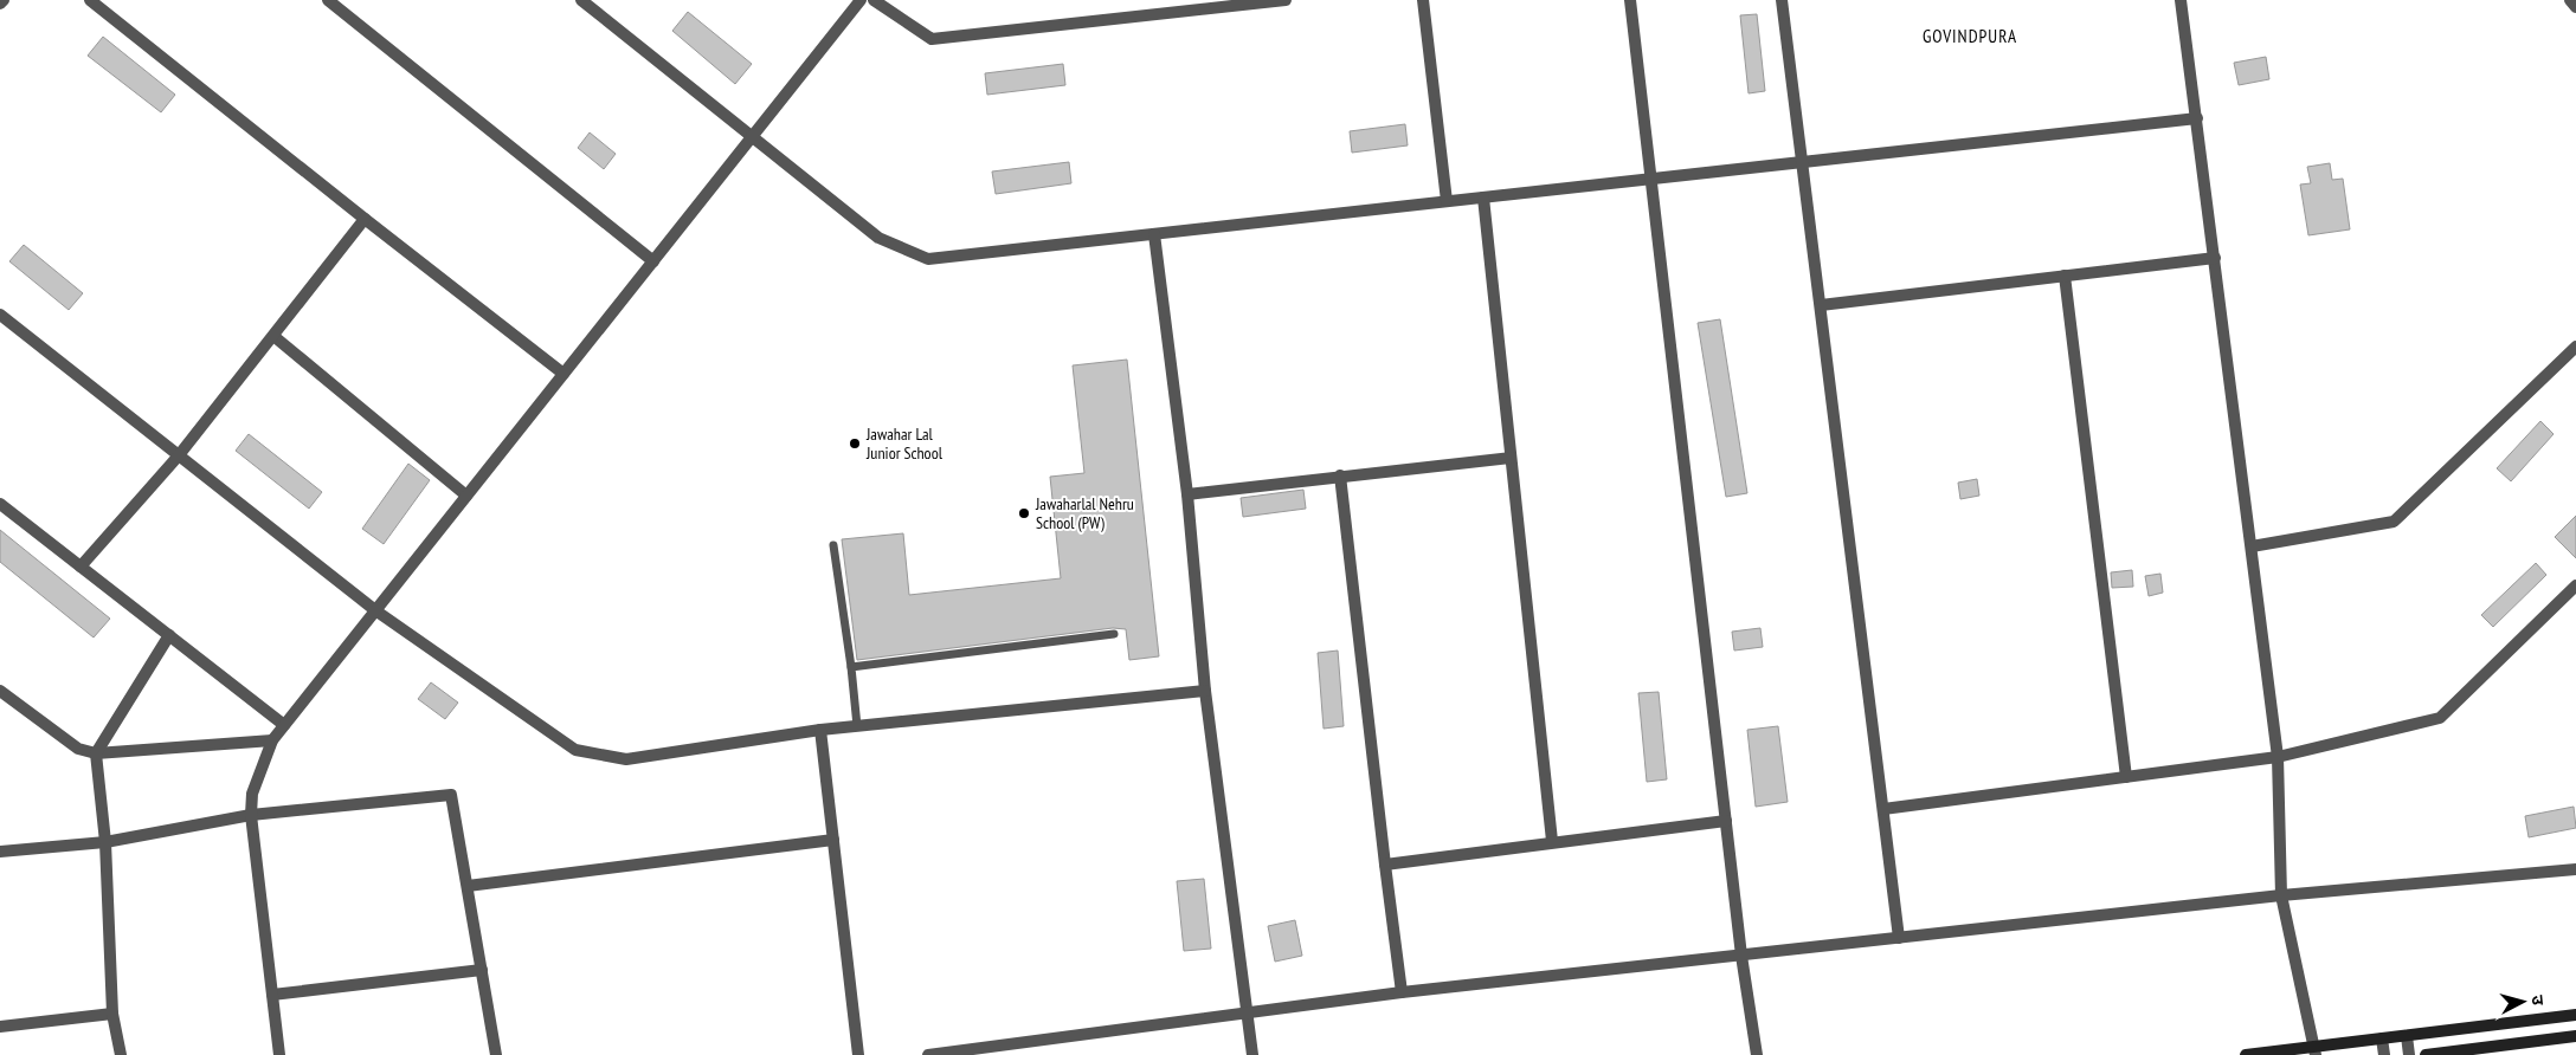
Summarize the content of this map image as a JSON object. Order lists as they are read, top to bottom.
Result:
{
  "districts": ["GOVINDPURA"],
  "places": ["Jawahar Lal Junior School", "Jawaharlal Nehru School (PW)"],
  "north": "right"
}
